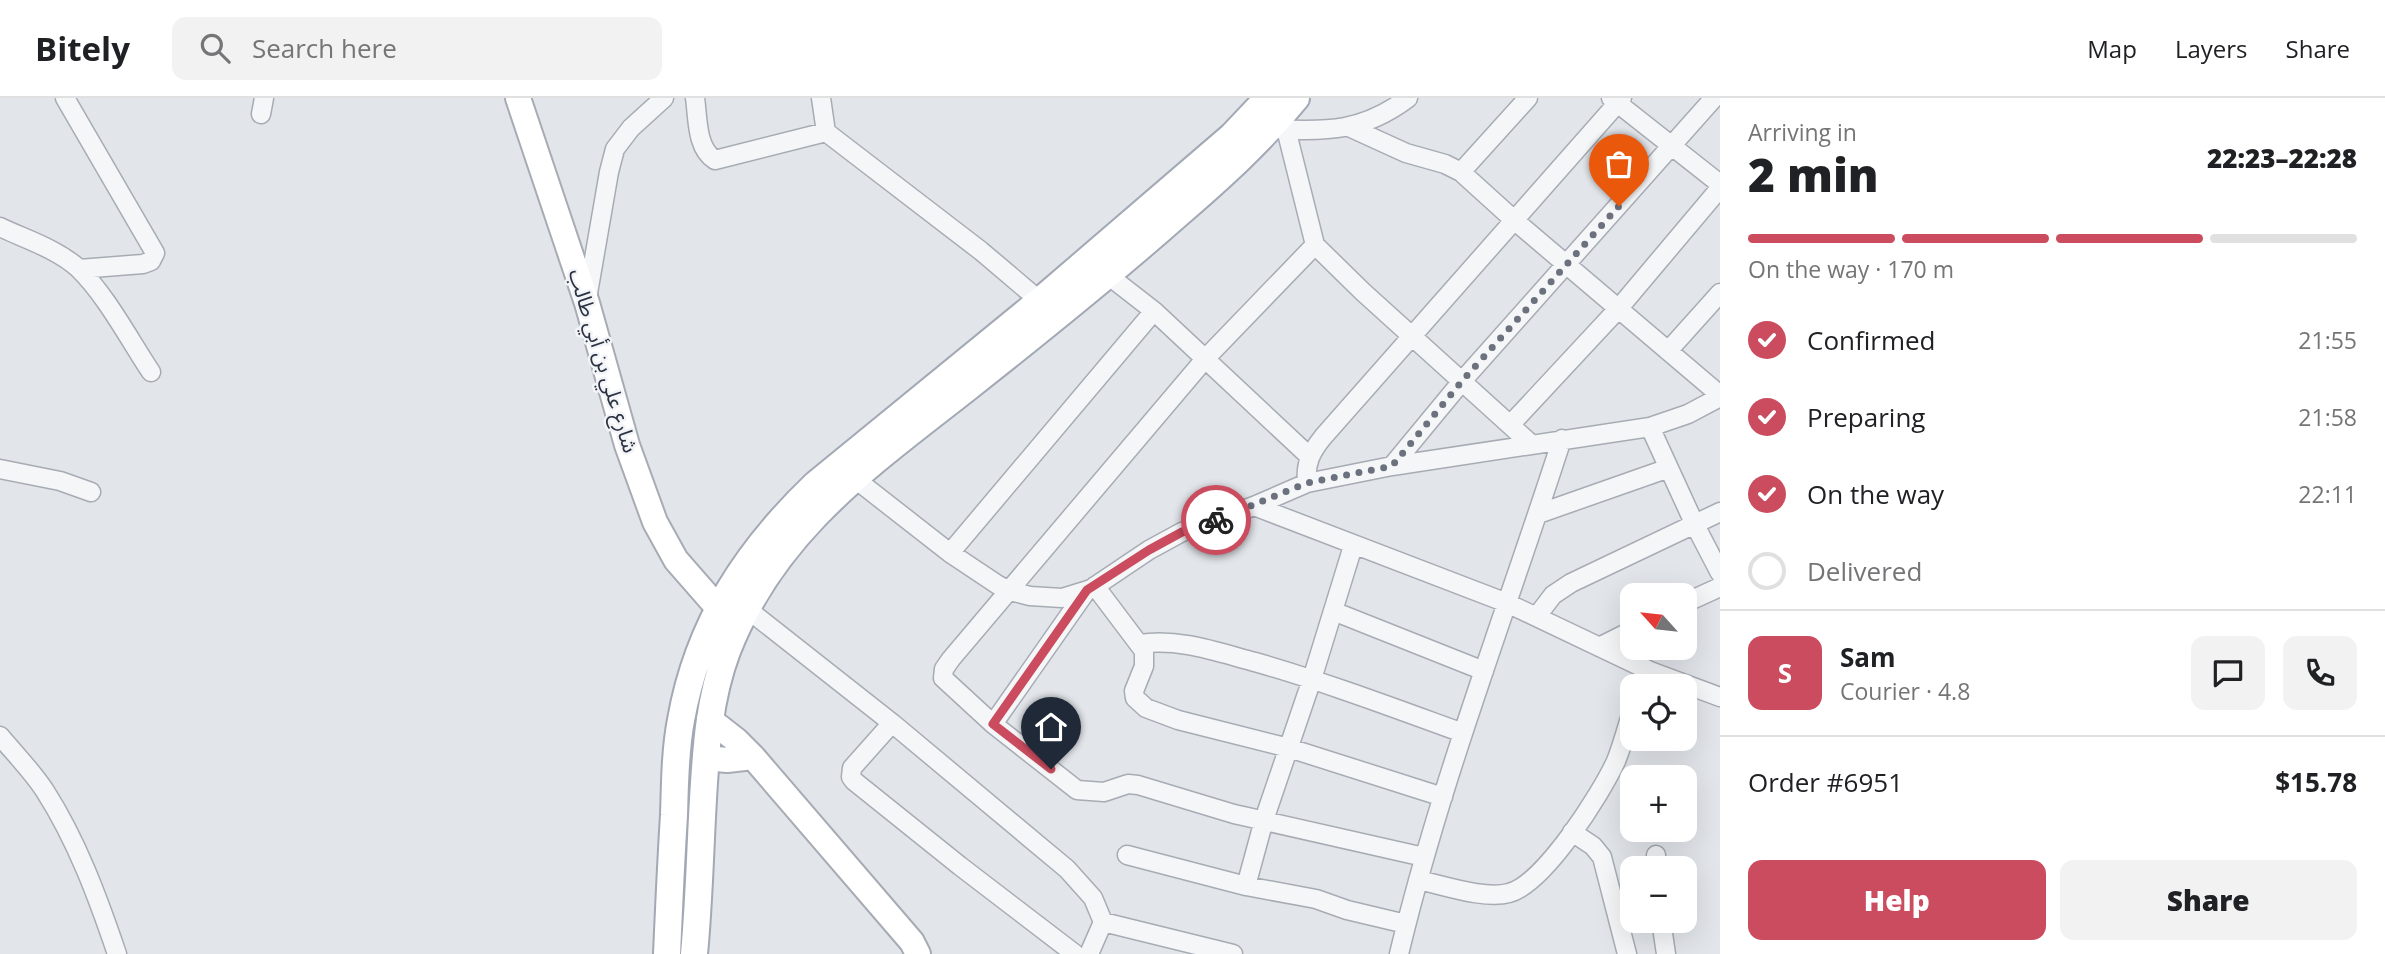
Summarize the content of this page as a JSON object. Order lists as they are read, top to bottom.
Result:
{
  "streets": {
    "street": ["شارع علي بن أبي طالب"]
  },
  "north": "top left",
  "page": {
    "header": "Bitely",
    "search": "Search here",
    "nav": ["Map", "Layers", "Share"],
    "heading": ["2 min", "Arriving in", "22:23–22:28"],
    "panel": [
      "Sam",
      "Courier · 4.8",
      "Order #6951",
      "$15.78"
    ],
    "bar": "On the way · 170 m",
    "list": [
      ["Confirmed", "21:55"],
      ["Preparing", "21:58"],
      ["On the way", "22:11"],
      "Delivered"
    ],
    "map_buttons": ["+", "−"],
    "round": "S",
    "buttons": ["Help", "Share"]
  }
}
